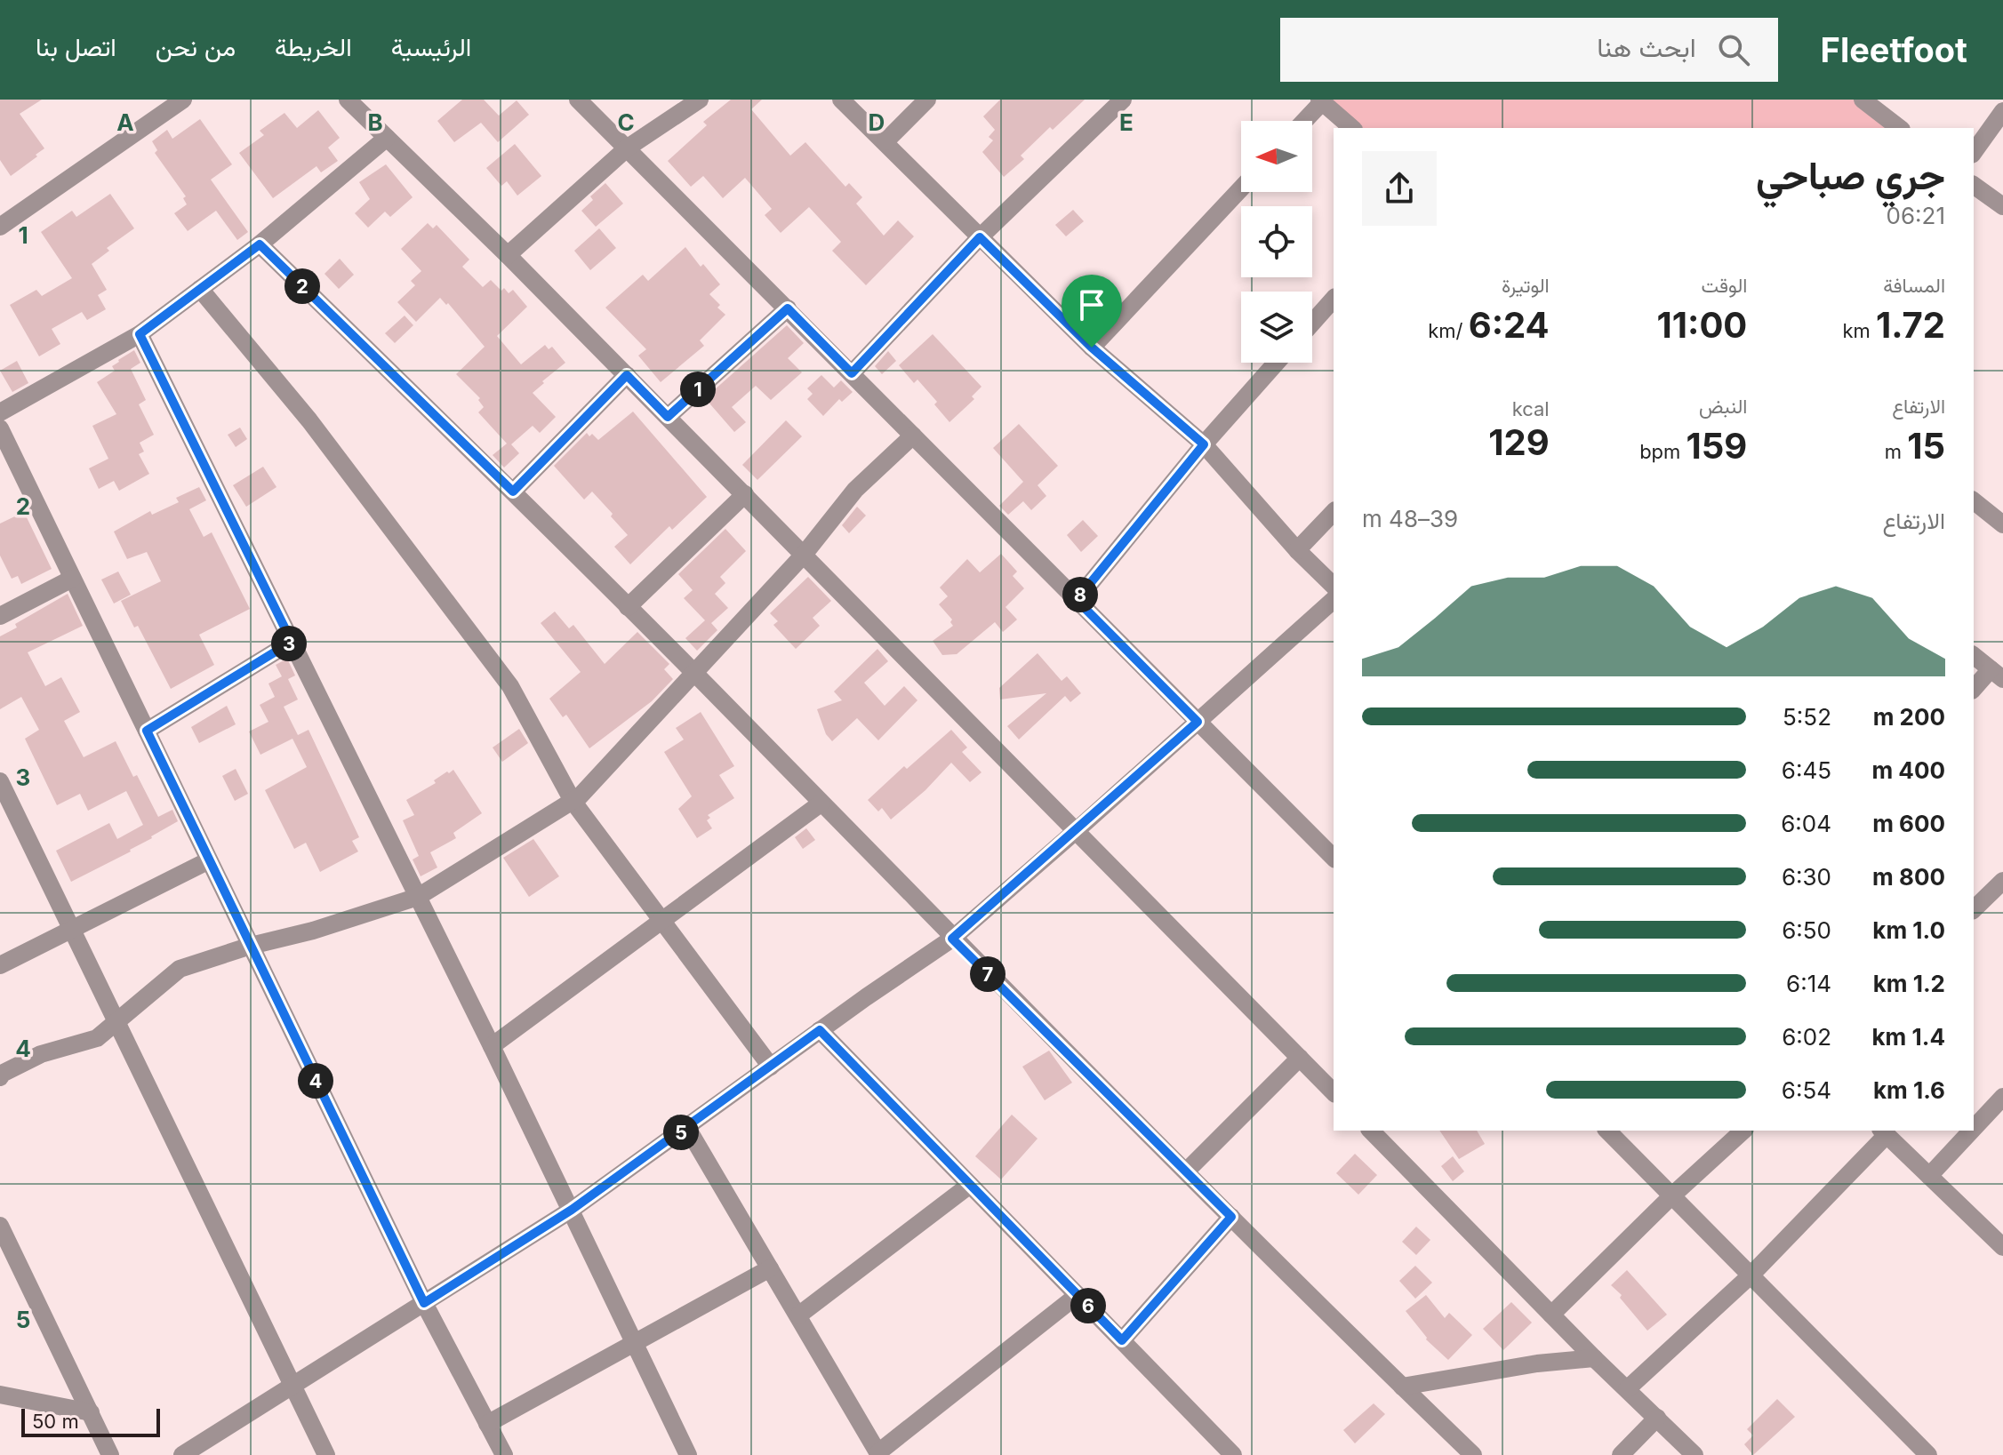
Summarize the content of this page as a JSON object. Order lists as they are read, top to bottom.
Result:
{
  "scale_bar": "50 m",
  "north": "left",
  "page": {
    "header": "Fleetfoot",
    "search": "ابحث هنا",
    "nav": [
      "الرئيسية",
      "الخريطة",
      "من نحن",
      "اتصل بنا"
    ],
    "heading": ["جري صباحي", "06:21"],
    "stats": [
      ["المسافة", "1.72 km"],
      ["الوقت", "11:00"],
      ["الوتيرة", "6:24 /km"],
      ["الارتفاع", "15 m"],
      ["النبض", "159 bpm"],
      ["kcal", "129"]
    ],
    "pins": [
      "2",
      "1",
      "8",
      "3",
      "7",
      "4",
      "5",
      "6"
    ],
    "chart": ["الارتفاع", "39–48 m"],
    "list": [
      {
        "name": "200 m",
        "note": "5:52"
      },
      {
        "name": "400 m",
        "note": "6:45"
      },
      {
        "name": "600 m",
        "note": "6:04"
      },
      {
        "name": "800 m",
        "note": "6:30"
      },
      {
        "name": "1.0 km",
        "note": "6:50"
      },
      {
        "name": "1.2 km",
        "note": "6:14"
      },
      {
        "name": "1.4 km",
        "note": "6:02"
      },
      {
        "name": "1.6 km",
        "note": "6:54"
      }
    ],
    "scale": "50 m"
  },
  "grid": {
    "columns": [
      "A",
      "B",
      "C",
      "D",
      "E"
    ],
    "rows": [
      "1",
      "2",
      "3",
      "4",
      "5"
    ]
  }
}
